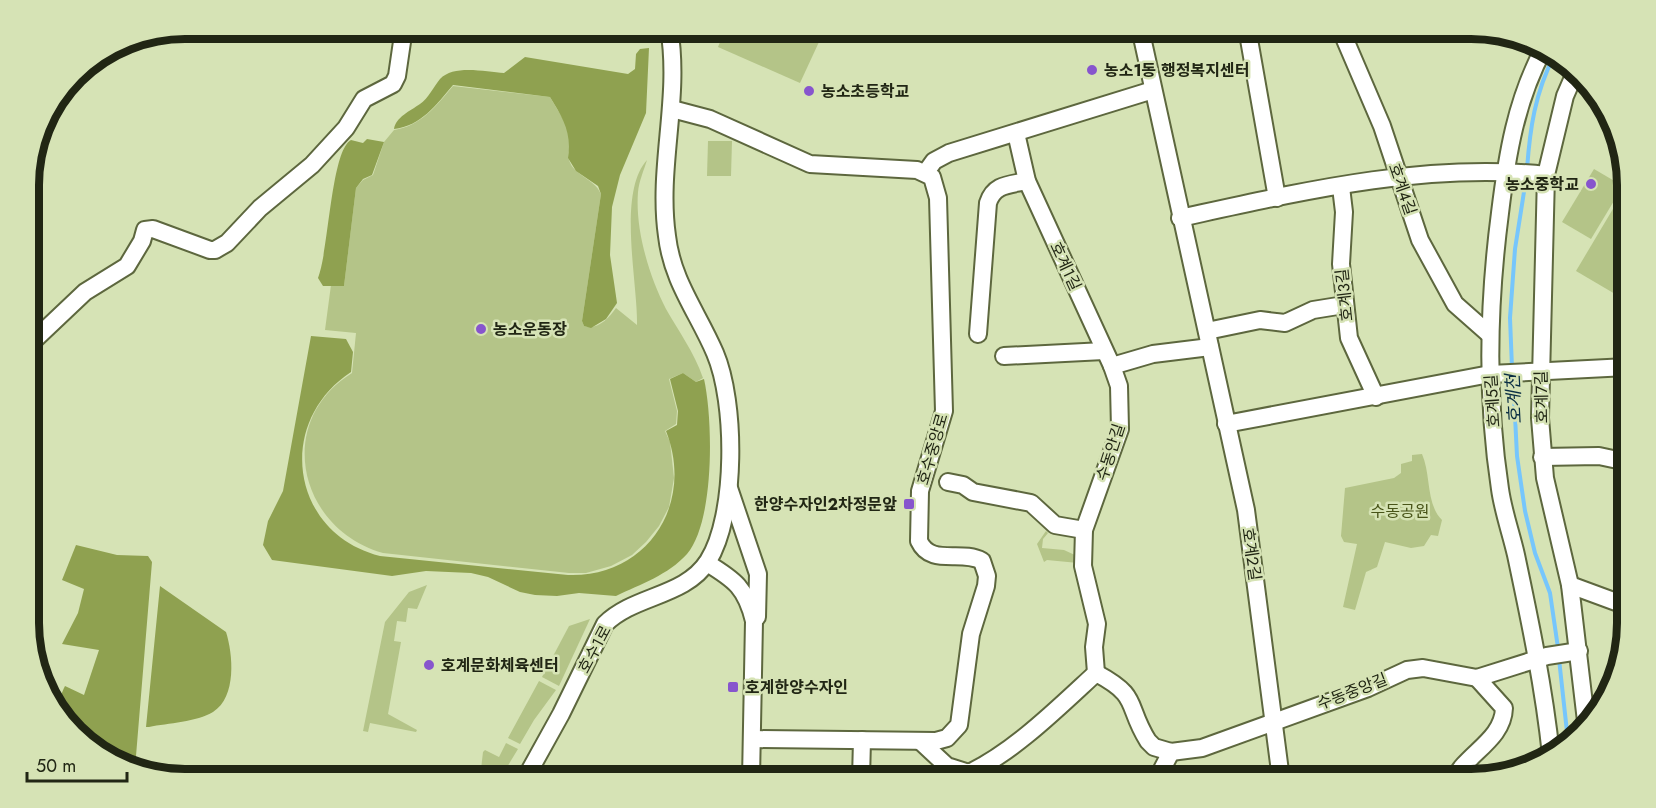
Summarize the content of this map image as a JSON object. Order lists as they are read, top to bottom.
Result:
{
  "streets": {
    "street": [
      "호계4길",
      "호계1길",
      "호계3길",
      "호계7길",
      "호계5길",
      "호수중앙로",
      "수동안길",
      "호계2길",
      "호수1로",
      "수동중앙길"
    ]
  },
  "crossings": [
    ["호계4길", "호계5길"],
    ["호계1길", "수동안길"],
    ["호계7길", "수동중앙길"],
    ["호계5길", "수동중앙길"],
    ["호계2길", "수동중앙길"]
  ],
  "water": ["호계천"],
  "parks": ["수동공원"],
  "places": {
    "other": [
      "농소1동 행정복지센터",
      "농소초등학교",
      "농소중학교",
      "농소운동장",
      "호계문화체육센터"
    ],
    "transit": ["한양수자인2차정문앞", "호계한양수자인"]
  },
  "scale_bar": "50 m"
}
